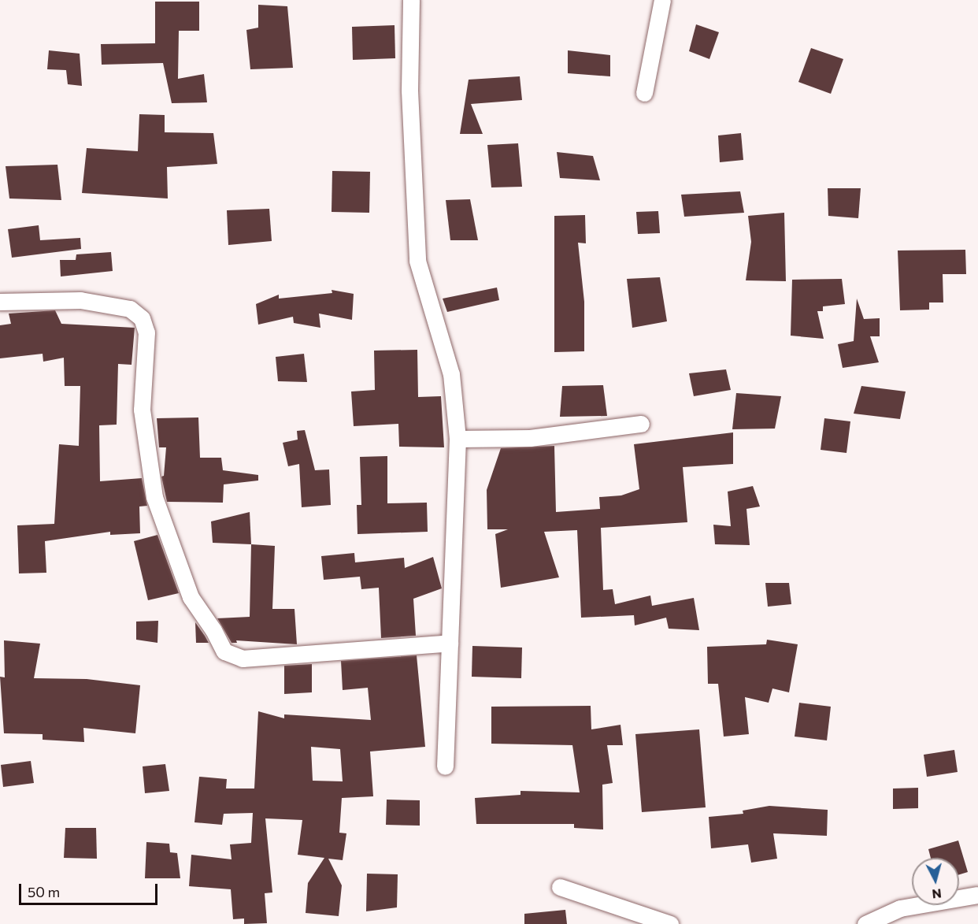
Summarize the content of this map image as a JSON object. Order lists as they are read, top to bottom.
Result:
{
  "scale_bar": "50 m",
  "north": "bottom"
}
